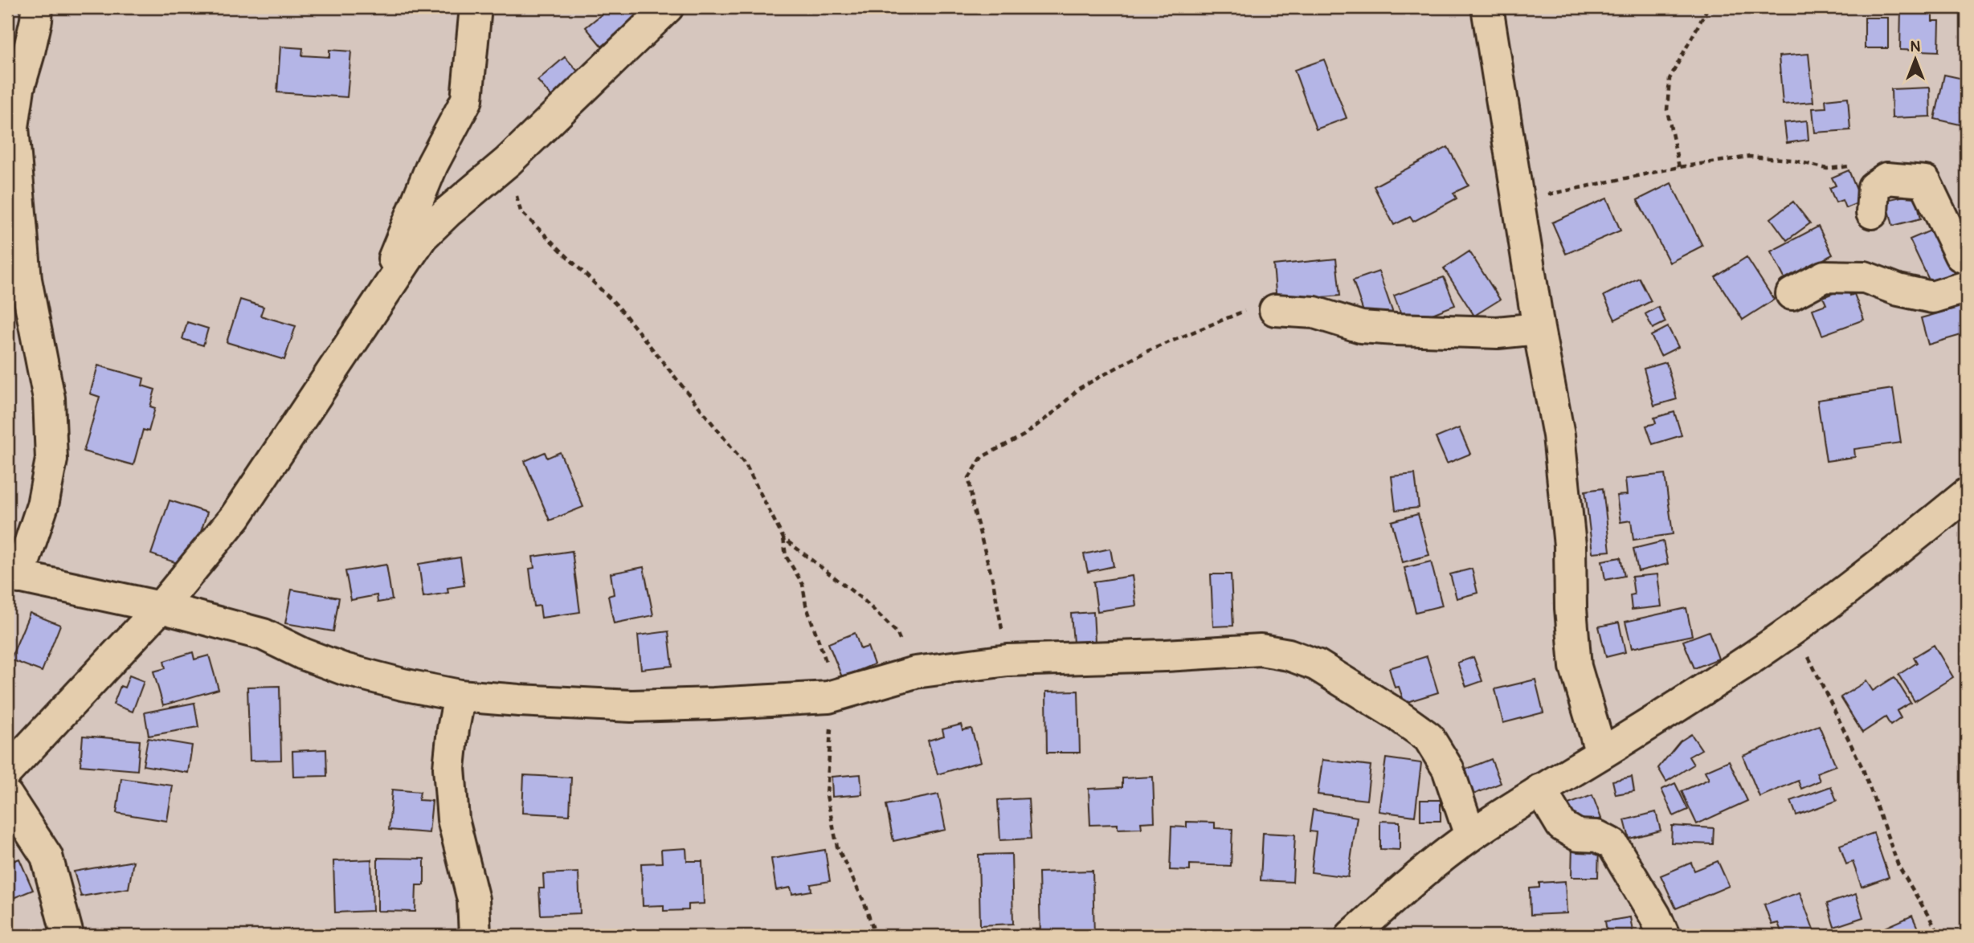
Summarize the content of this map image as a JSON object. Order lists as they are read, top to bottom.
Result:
{
  "north": "top"
}
